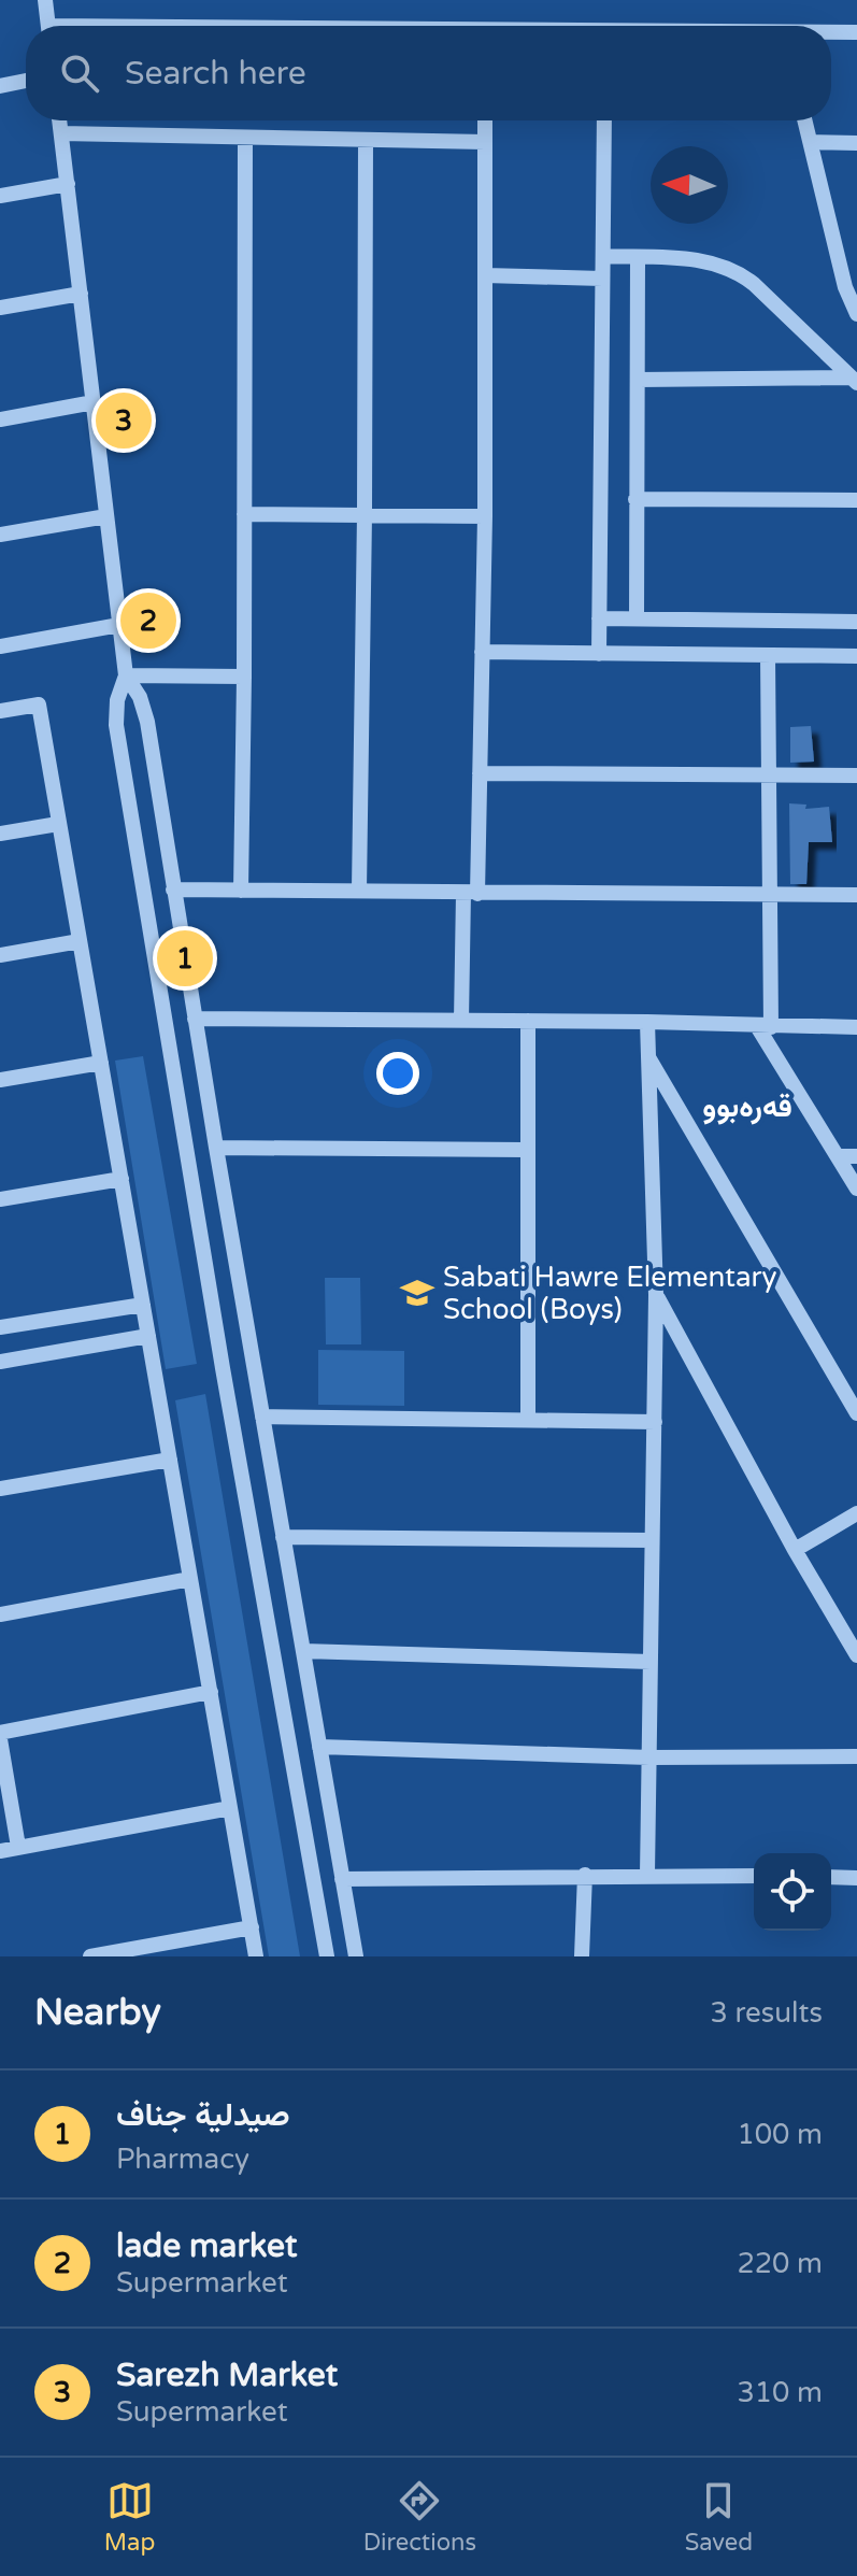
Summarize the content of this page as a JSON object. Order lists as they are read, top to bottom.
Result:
{
  "districts": ["قەرەبوو"],
  "places": {
    "school or university": ["Sabati Hawre Elementary School (Boys)"]
  },
  "north": "left",
  "page": {
    "search": "Search here",
    "pins": ["3", "2", "1"],
    "heading": ["Nearby", "3 results"],
    "list": [
      {
        "mark": "1",
        "name": "صيدلية جناف",
        "note": "Pharmacy",
        "value": "100 m"
      },
      {
        "mark": "2",
        "name": "lade market",
        "note": "Supermarket",
        "value": "220 m"
      },
      {
        "mark": "3",
        "name": "Sarezh Market",
        "note": "Supermarket",
        "value": "310 m"
      }
    ],
    "nav": ["Map", "Directions", "Saved"]
  }
}
